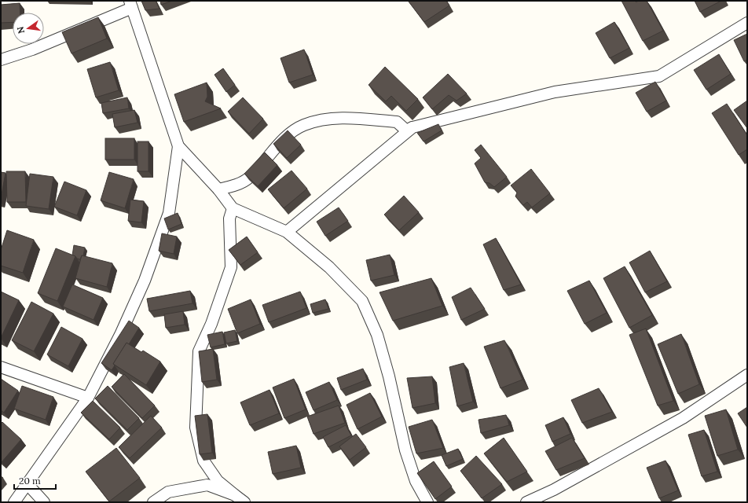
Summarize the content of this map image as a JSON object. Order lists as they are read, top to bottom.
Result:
{
  "scale_bar": "20 m",
  "north": "left"
}
